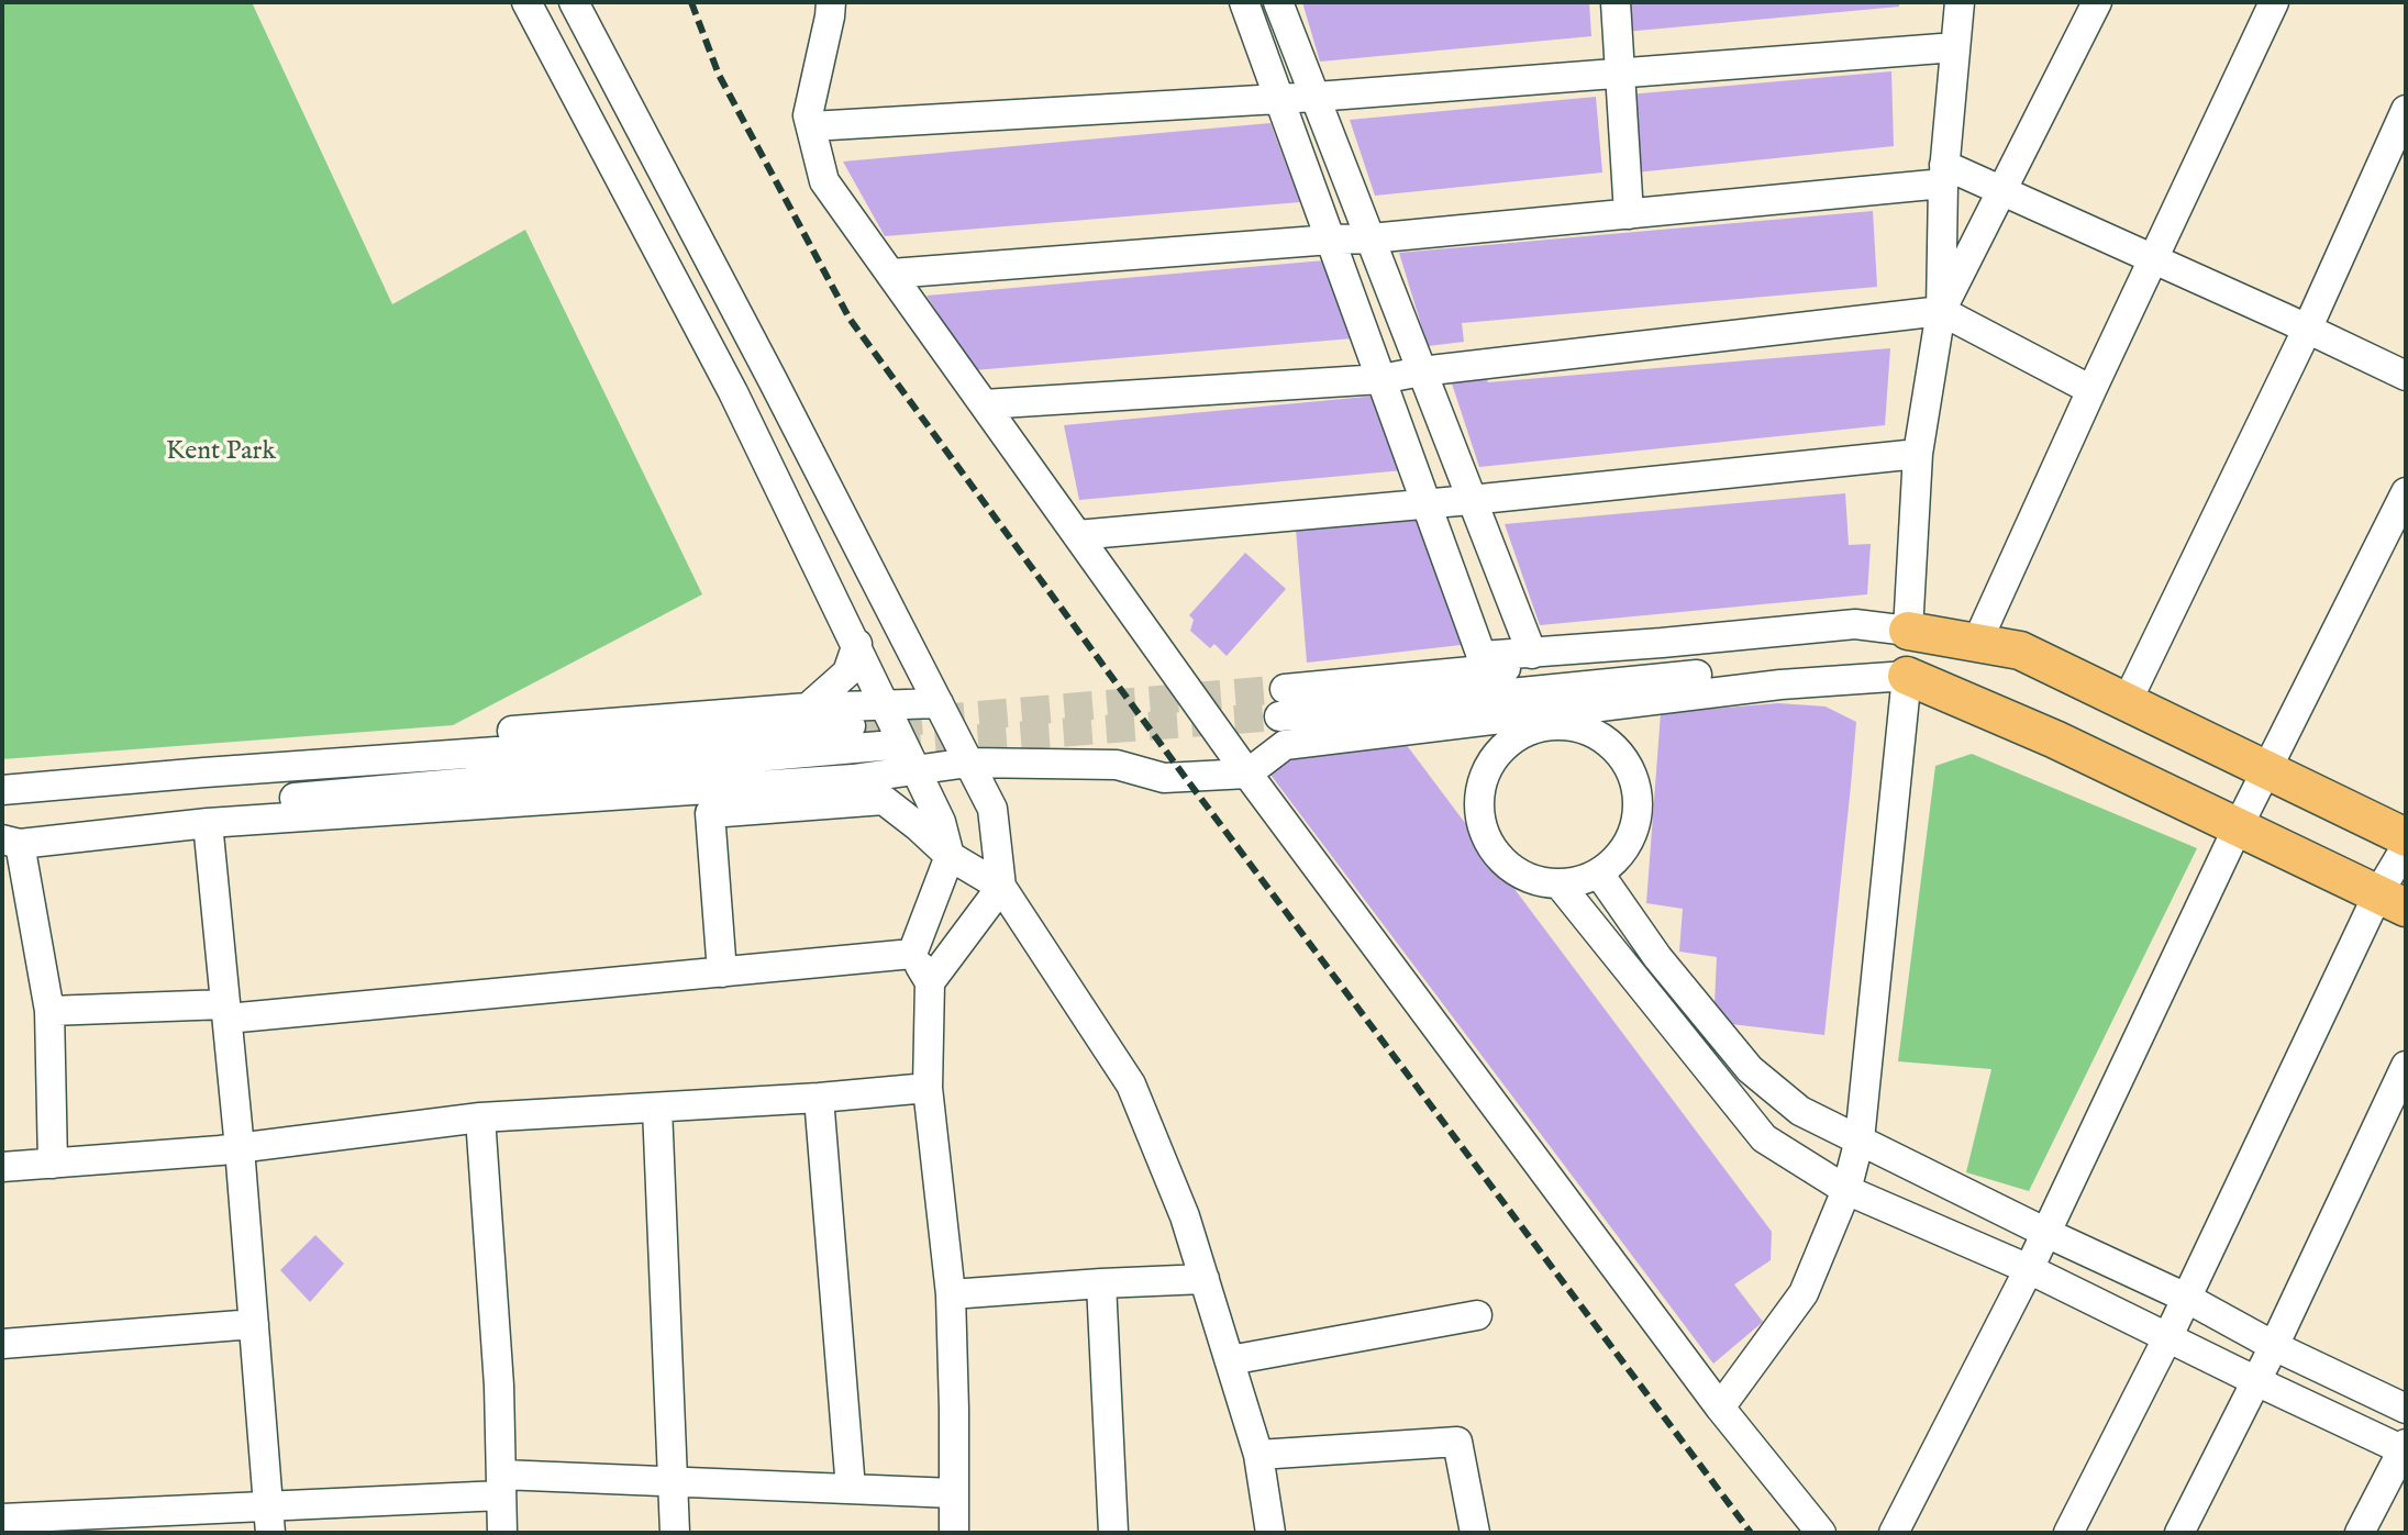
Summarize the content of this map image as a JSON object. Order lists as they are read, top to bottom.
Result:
{
  "parks": ["Kent Park"]
}
